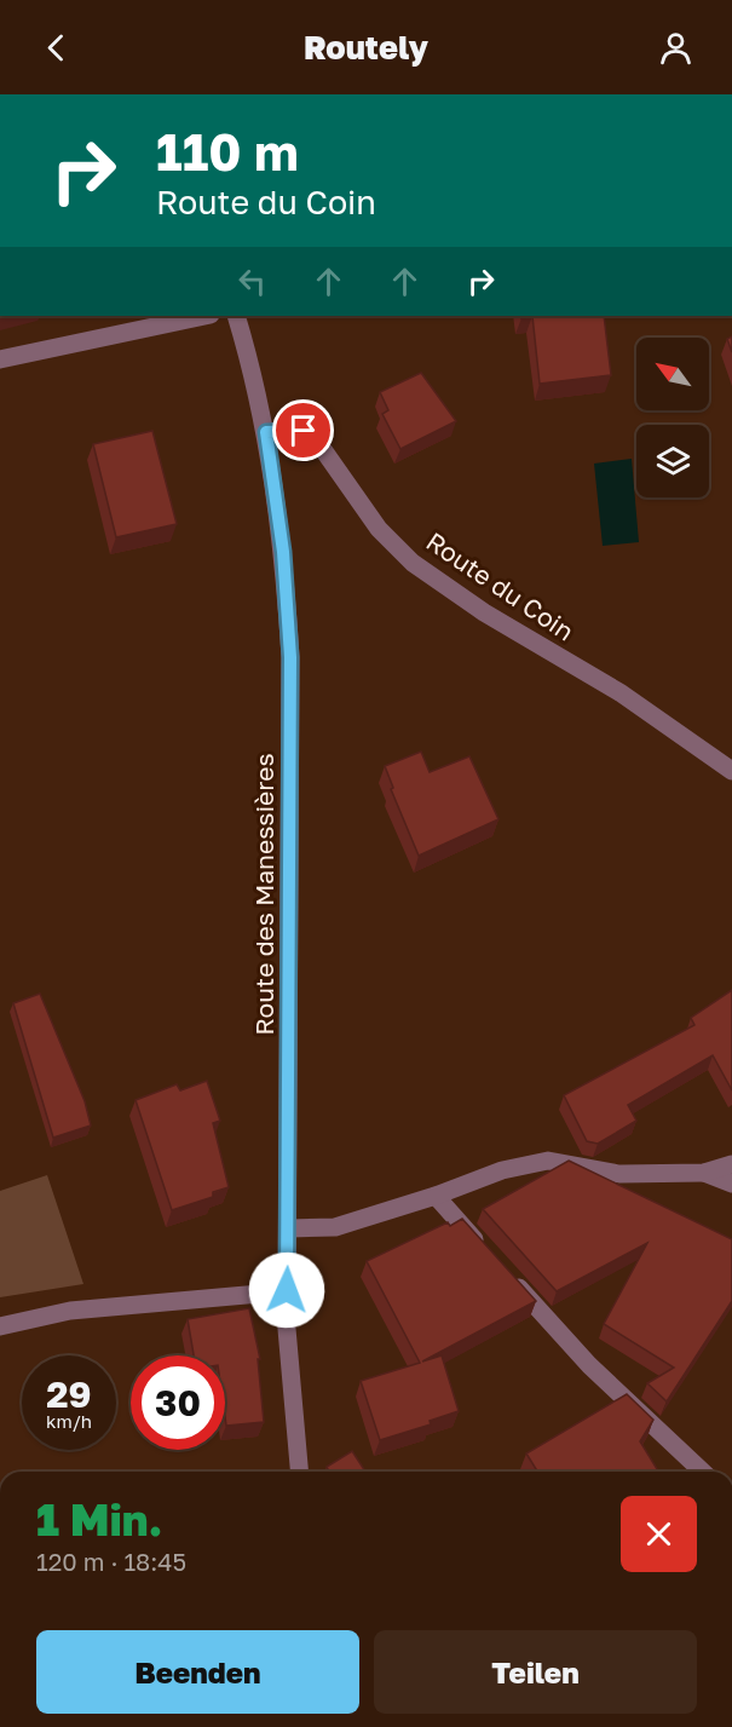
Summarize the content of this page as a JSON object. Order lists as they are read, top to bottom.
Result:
{
  "streets": {
    "street": ["Route du Coin", "Route des Manessières"]
  },
  "crossings": [
    ["Route du Coin", "Route des Manessières"]
  ],
  "north": "top left",
  "page": {
    "header": "Routely",
    "turn": ["110 m", "Route du Coin"],
    "speed": "29 km/h",
    "limit": "30",
    "heading": ["1 Min.", "120 m · 18:45"],
    "buttons": ["Beenden", "Teilen"]
  }
}
